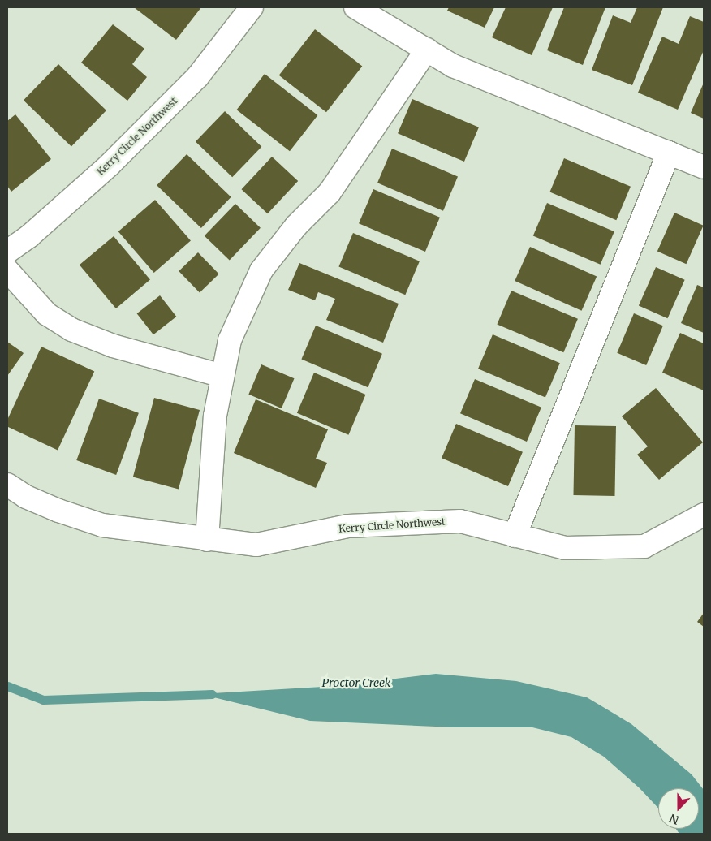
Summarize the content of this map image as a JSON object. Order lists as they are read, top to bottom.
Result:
{
  "streets": {
    "street": ["Kerry Circle Northwest"]
  },
  "water": ["Proctor Creek"],
  "north": "bottom"
}
